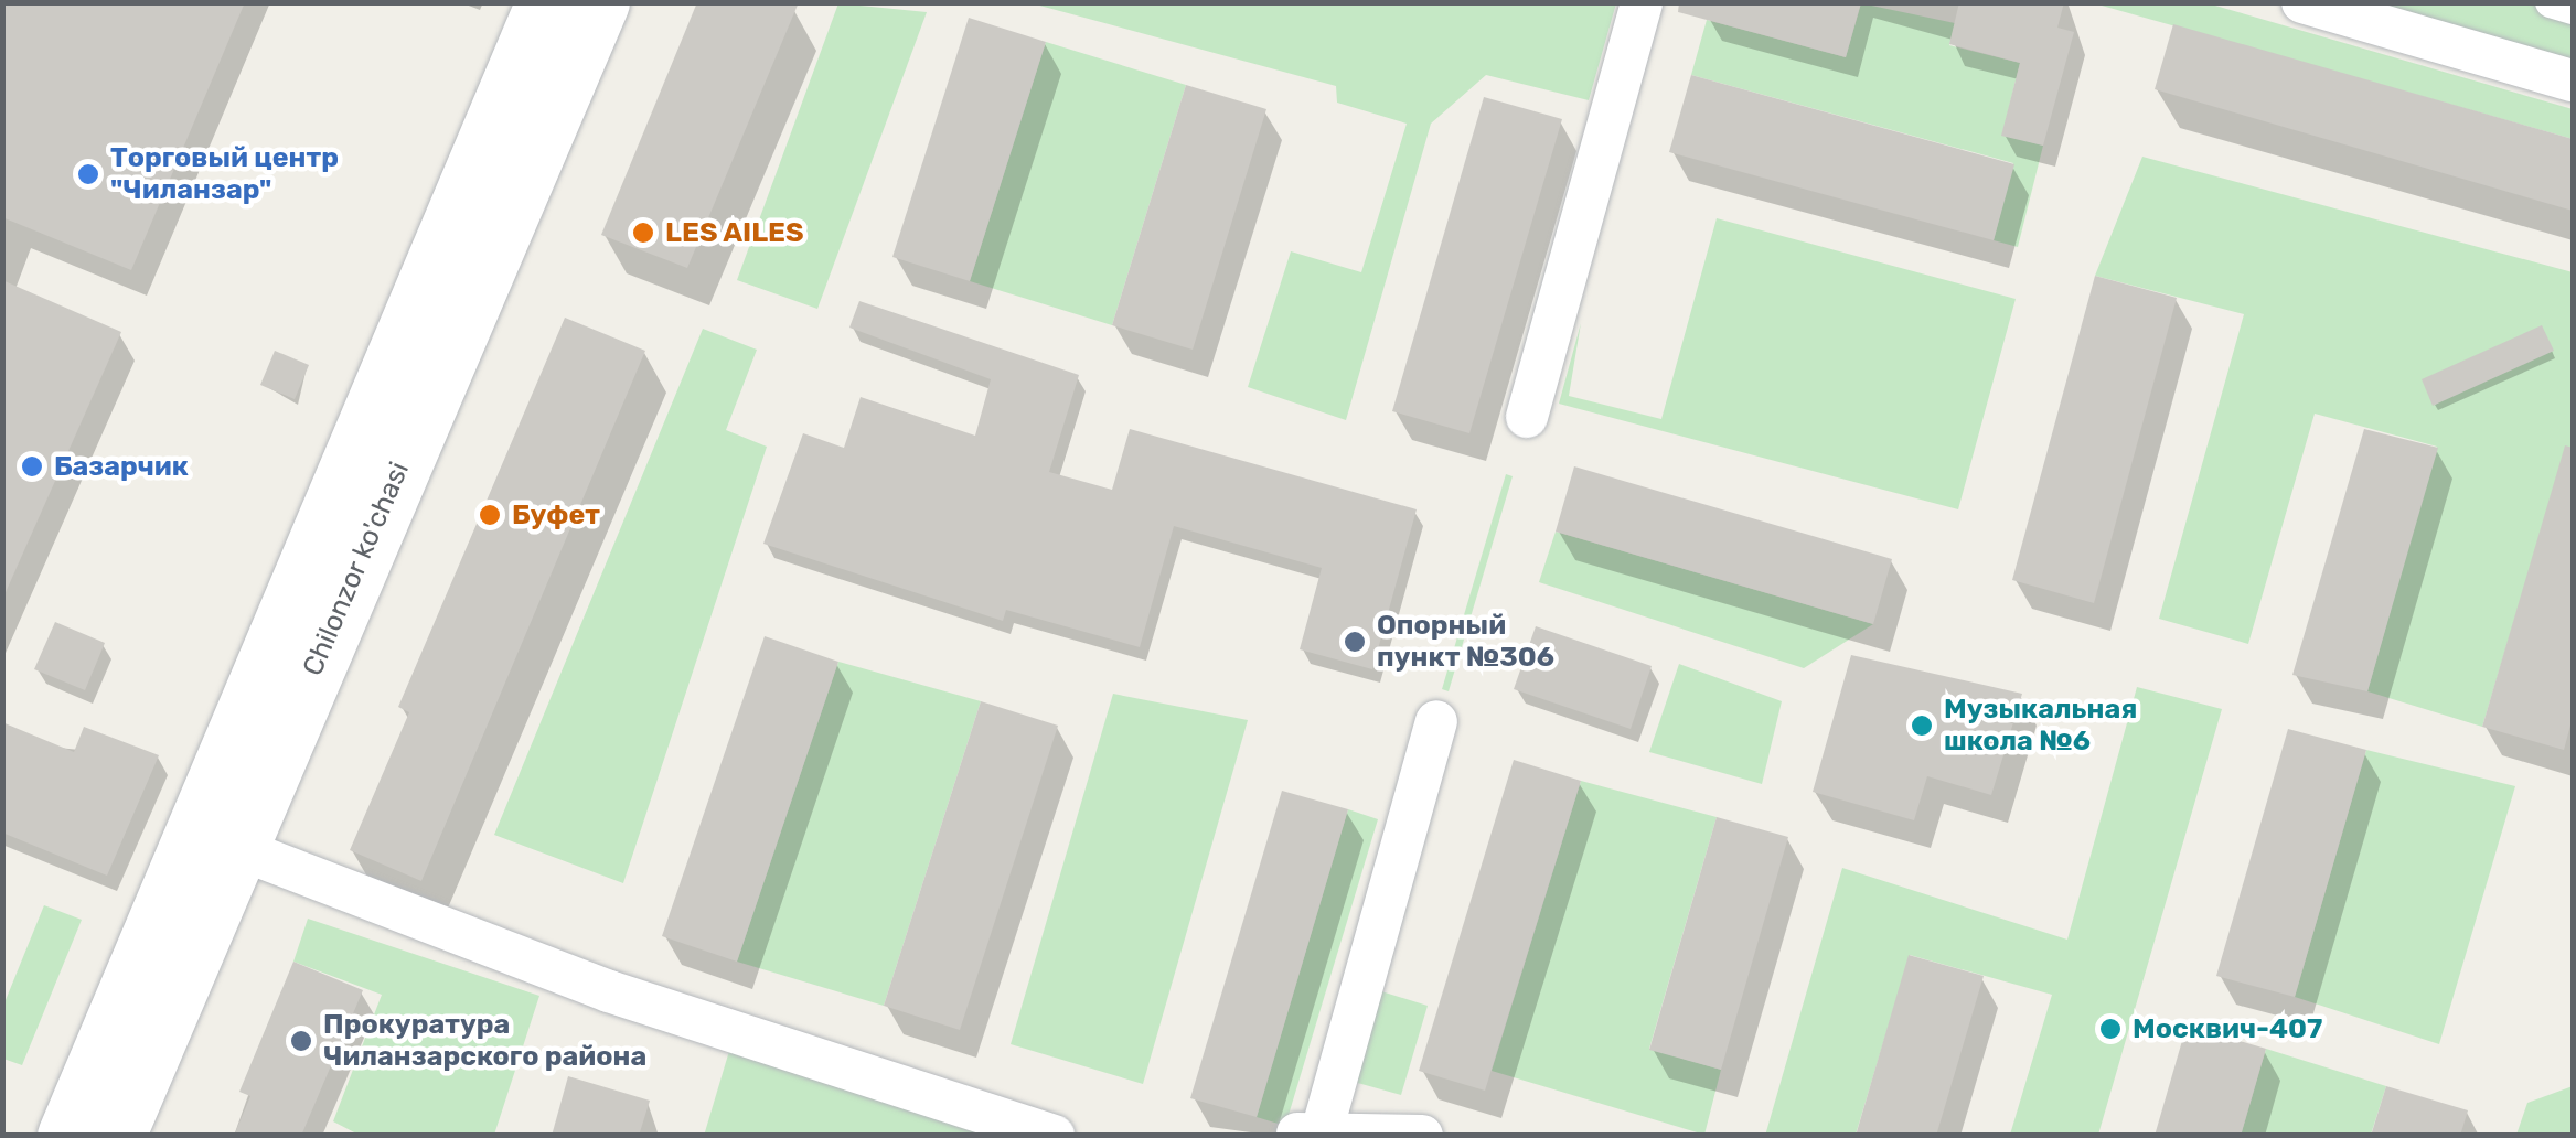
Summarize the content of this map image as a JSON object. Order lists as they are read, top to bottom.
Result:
{
  "streets": {
    "main road": ["Chilonzor ko'chasi"]
  },
  "places": [
    "Торговый центр \"Чиланзар\"",
    "LES AILES",
    "Базарчик",
    "Буфет",
    "Опорный пункт №306",
    "Mузыкальная школа №6",
    "Москвич-407",
    "Прокуратура Чиланзарского района"
  ]
}
